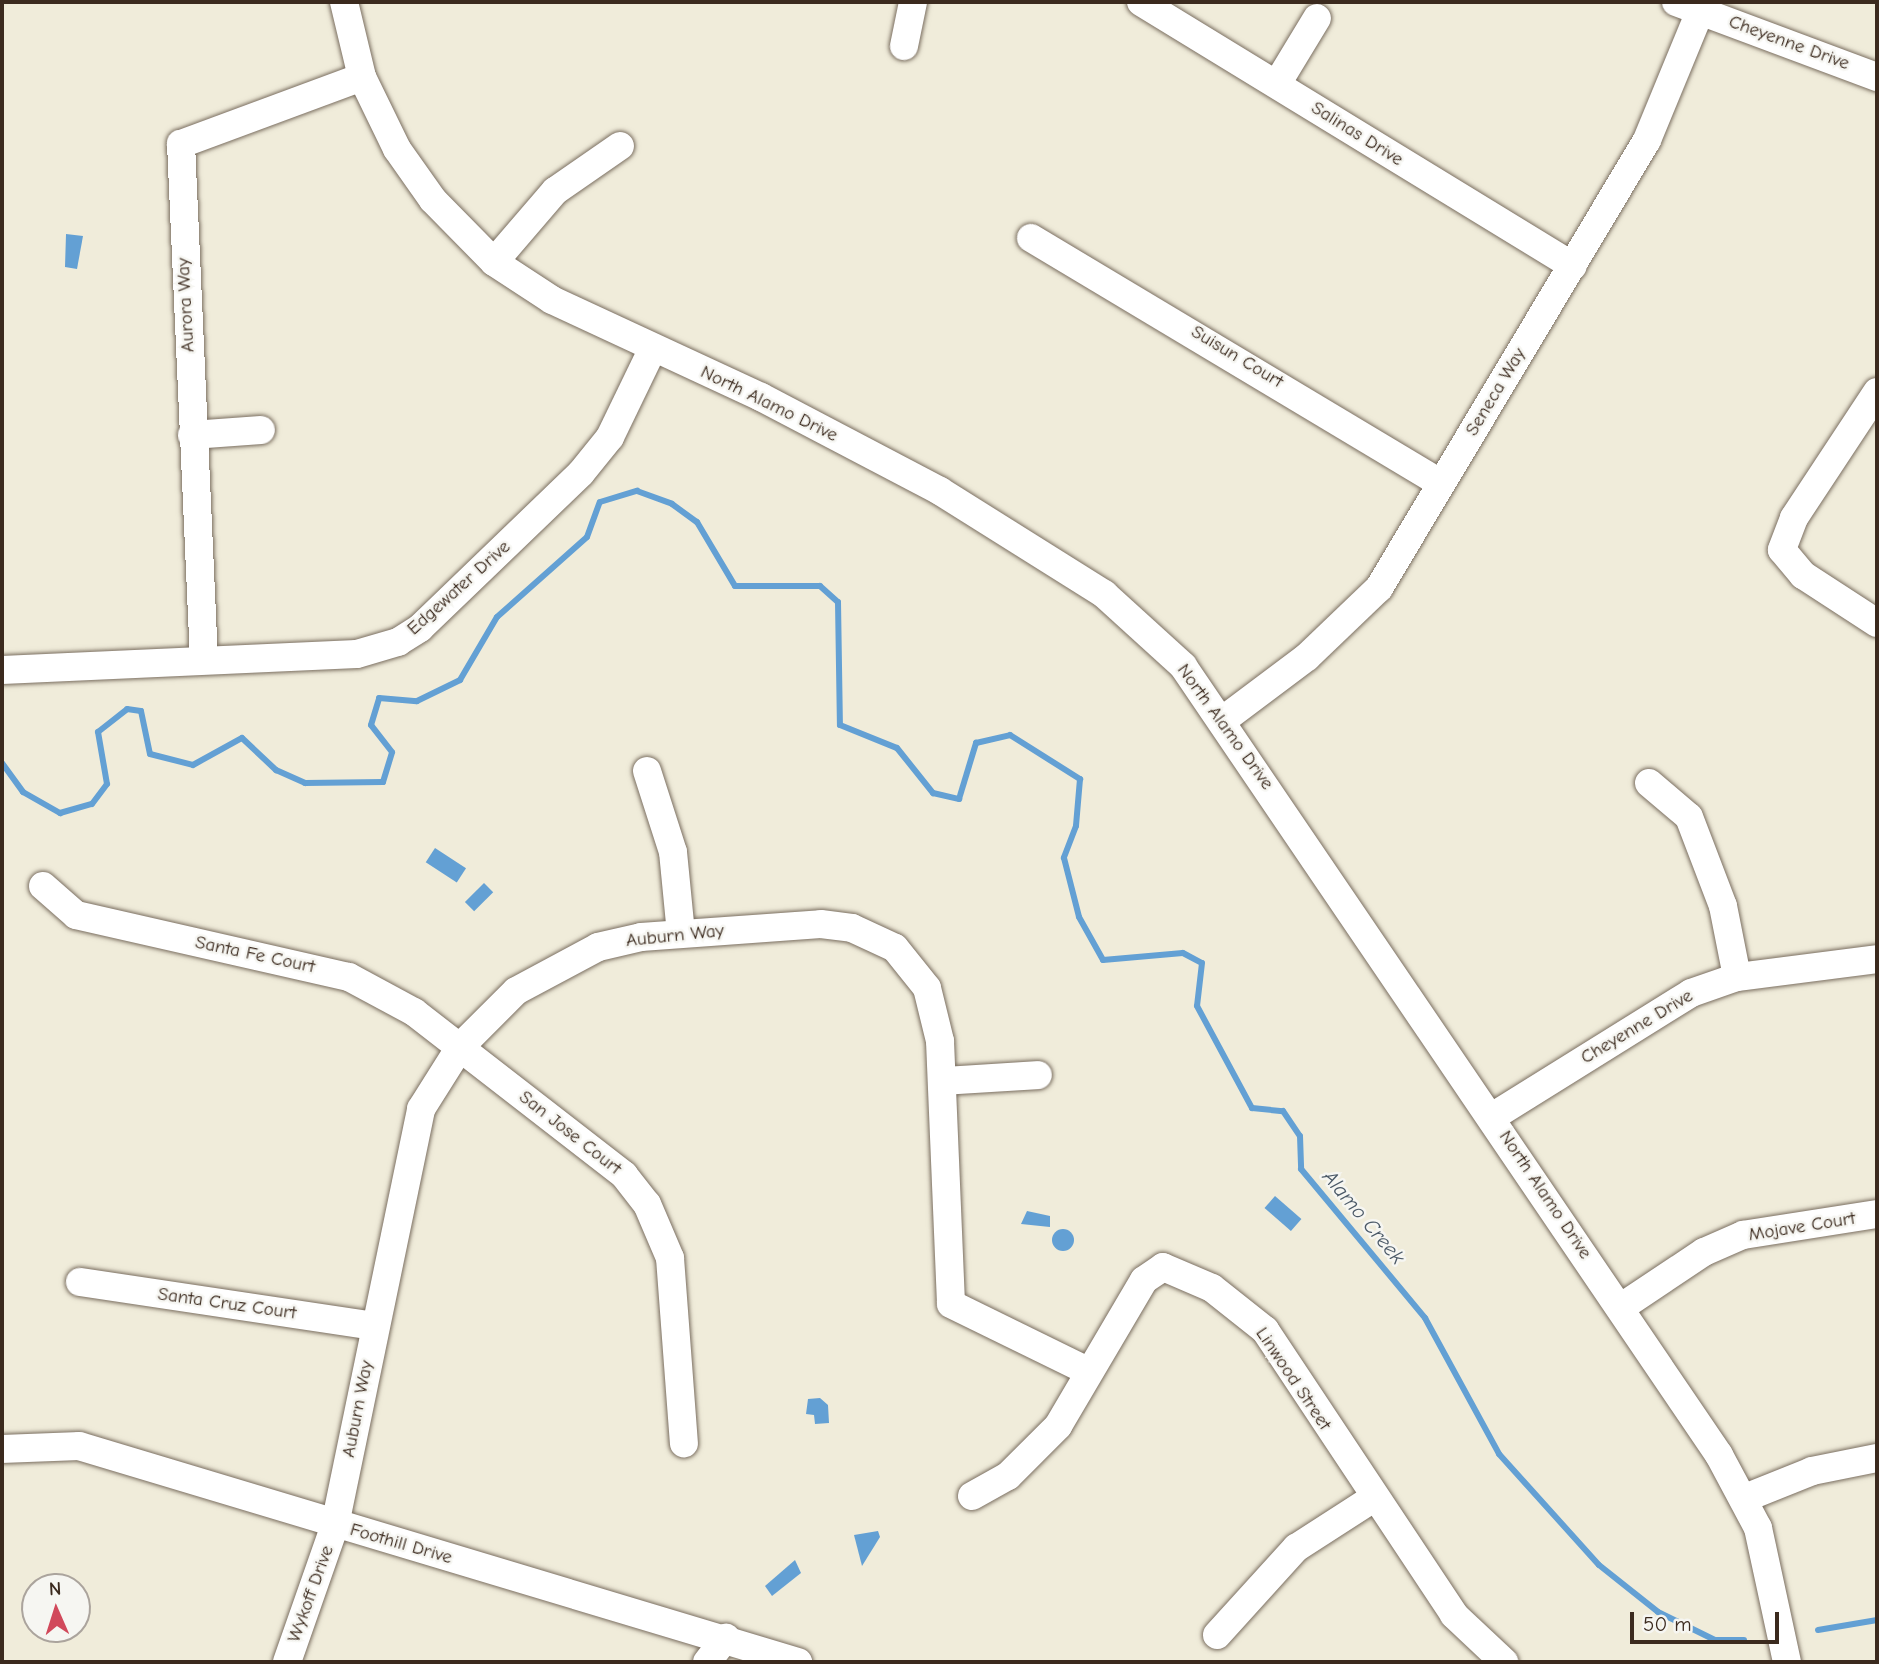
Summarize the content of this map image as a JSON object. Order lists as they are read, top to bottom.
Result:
{
  "streets": {
    "street": [
      "Cheyenne Drive",
      "Salinas Drive",
      "Aurora Way",
      "Suisun Court",
      "Seneca Way",
      "North Alamo Drive",
      "Edgewater Drive",
      "Auburn Way",
      "Santa Fe Court",
      "San Jose Court",
      "Mojave Court",
      "Santa Cruz Court",
      "Linwood Street",
      "Foothill Drive",
      "Wykoff Drive"
    ]
  },
  "crossings": [
    ["Cheyenne Drive", "Seneca Way"],
    ["Cheyenne Drive", "North Alamo Drive"],
    ["Salinas Drive", "Seneca Way"],
    ["Aurora Way", "North Alamo Drive"],
    ["Aurora Way", "Edgewater Drive"],
    ["Suisun Court", "Seneca Way"],
    ["Seneca Way", "North Alamo Drive"],
    ["North Alamo Drive", "Edgewater Drive"],
    ["North Alamo Drive", "Mojave Court"],
    ["Auburn Way", "Santa Fe Court"],
    ["Auburn Way", "San Jose Court"],
    ["Auburn Way", "Santa Cruz Court"],
    ["Auburn Way", "Linwood Street"],
    ["Auburn Way", "Foothill Drive"],
    ["Auburn Way", "Wykoff Drive"],
    ["Santa Fe Court", "San Jose Court"],
    ["Foothill Drive", "Wykoff Drive"]
  ],
  "water": ["Alamo Creek"],
  "scale_bar": "50 m",
  "north": "top"
}
